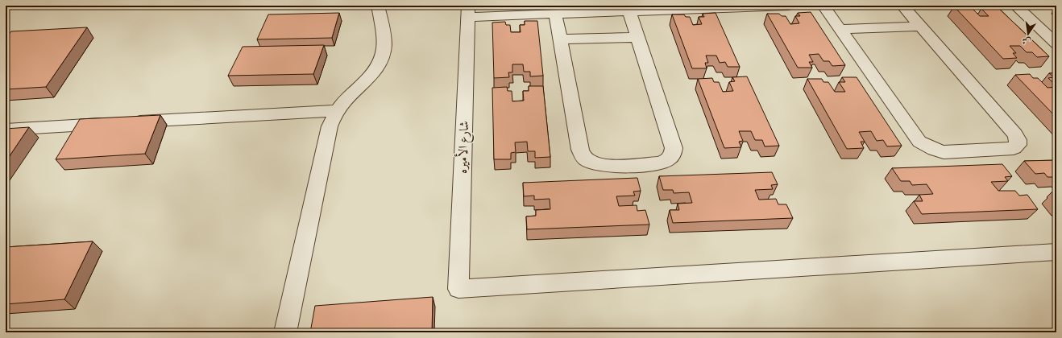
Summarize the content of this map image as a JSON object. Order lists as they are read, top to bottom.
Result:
{
  "streets": {
    "street": ["شارع الأميره"]
  },
  "north": "bottom"
}
